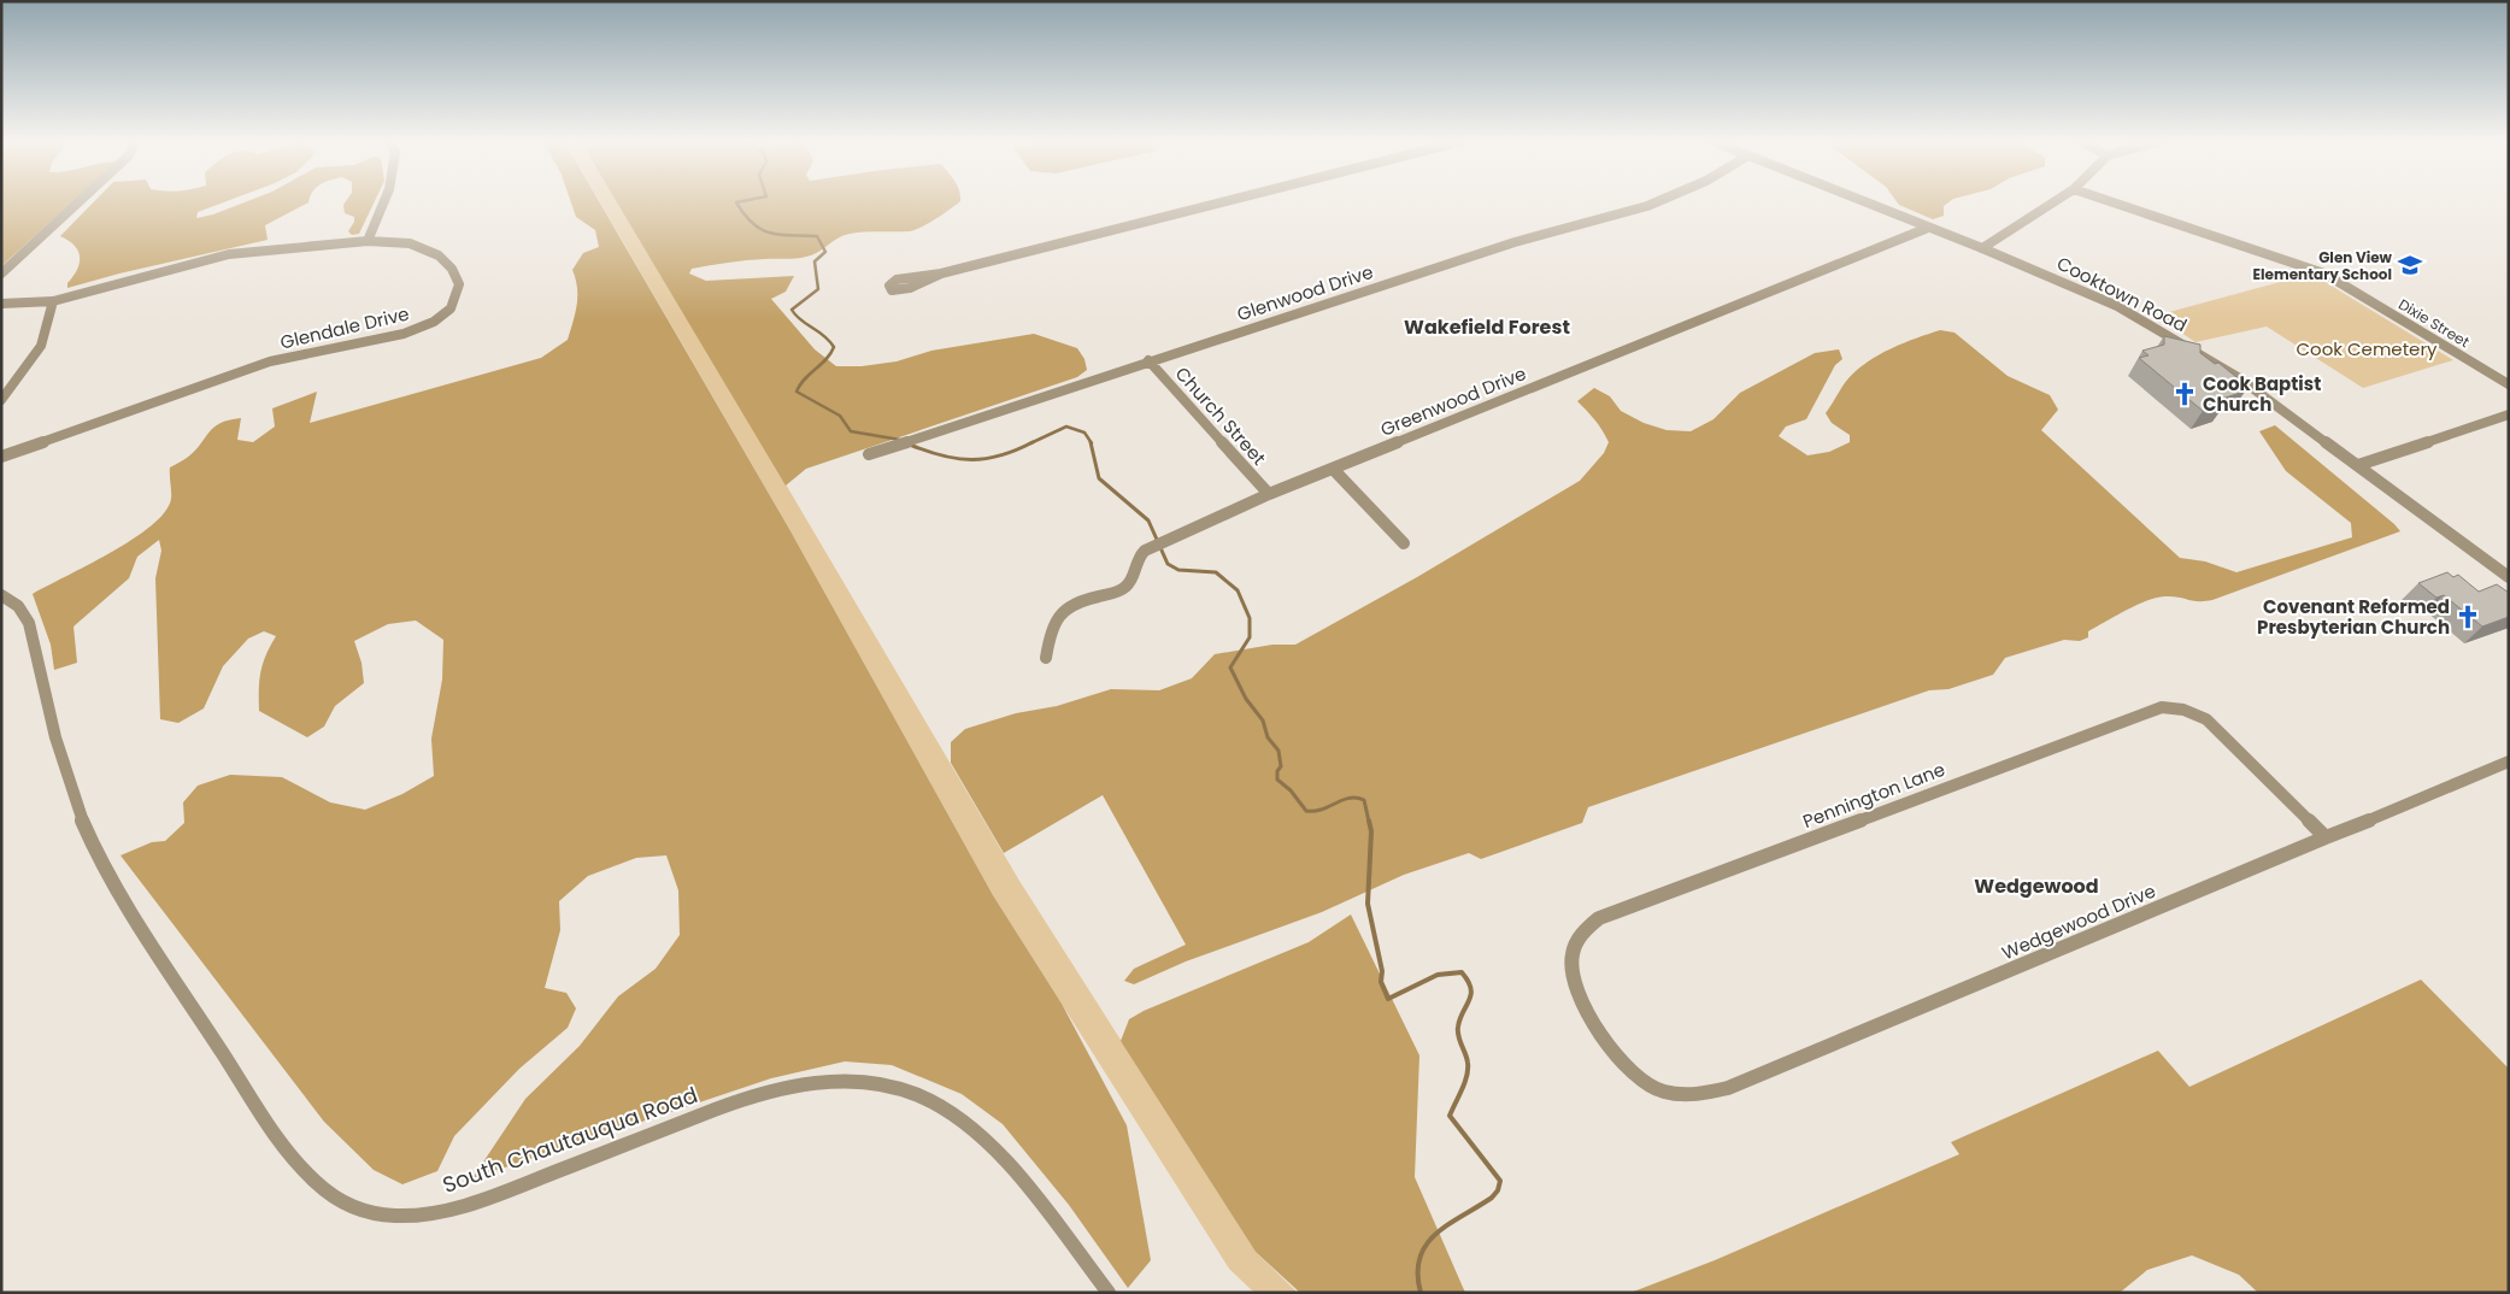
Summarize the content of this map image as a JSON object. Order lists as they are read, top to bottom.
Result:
{
  "streets": {
    "street": [
      "Glenwood Drive",
      "Cooktown Road",
      "Dixie Street",
      "Glendale Drive",
      "Greenwood Drive",
      "Church Street",
      "Pennington Lane",
      "Wedgewood Drive",
      "South Chautauqua Road"
    ]
  },
  "crossings": [
    ["Glenwood Drive", "Church Street"],
    ["Cooktown Road", "Greenwood Drive"],
    ["Greenwood Drive", "Church Street"],
    ["Pennington Lane", "Wedgewood Drive"]
  ],
  "districts": ["Wakefield Forest", "Wedgewood"],
  "parks": ["Cook Cemetery"],
  "places": {
    "school or university": ["Glen View Elementary School"],
    "church": ["Cook Baptist Church", "Covenant Reformed Presbyterian Church"]
  }
}
